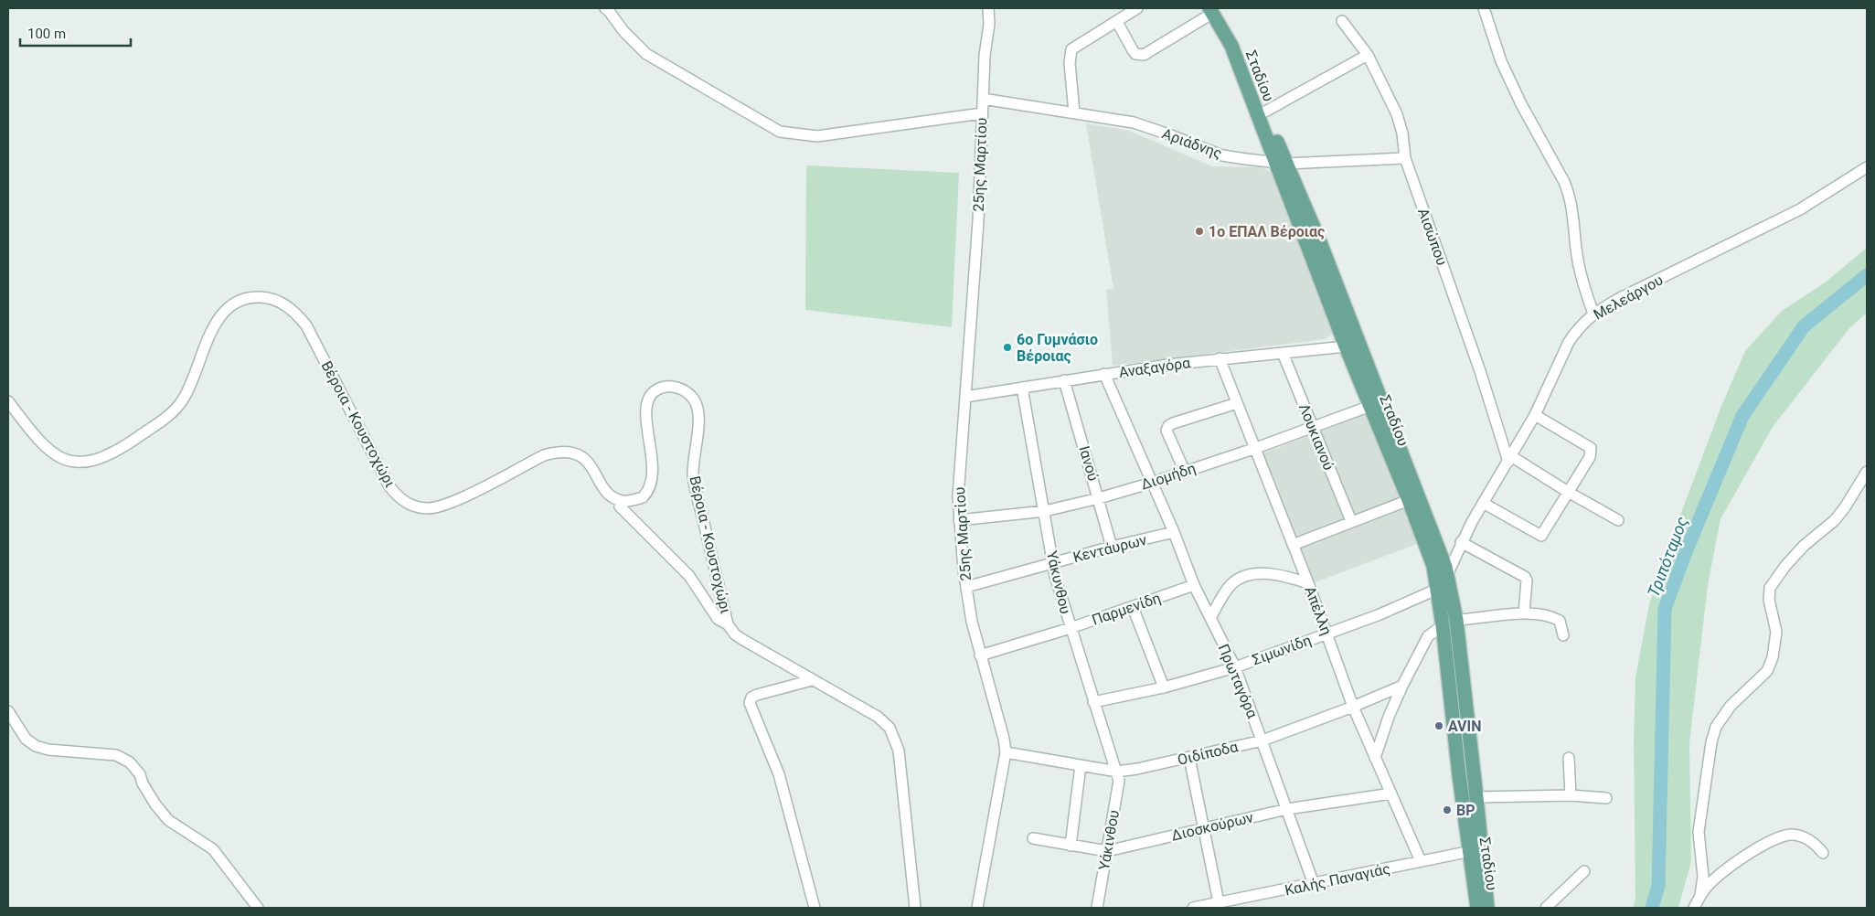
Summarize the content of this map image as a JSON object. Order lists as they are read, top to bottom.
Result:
{
  "streets": {
    "main road": ["Σταδίου"],
    "street": [
      "Αριάδνης",
      "25ης Μαρτίου",
      "Αισώπου",
      "Μελεάργου",
      "Αναξαγόρα",
      "Βέροια - Κουστοχώρι",
      "Λουκιανού",
      "Ιανού",
      "Διομήδη",
      "Κεντάυρων",
      "Υάκυνθου",
      "Παρμενίδη",
      "Απέλλη",
      "Σιμωνίδη",
      "Πρωταγόρα",
      "Οιδίποδα",
      "Διοσκούρων",
      "Υάκινθου",
      "Καλής Παναγιάς"
    ]
  },
  "crossings": [
    ["Σταδίου", "Αριάδνης"],
    ["Σταδίου", "Μελεάργου"],
    ["Σταδίου", "Αναξαγόρα"],
    ["Σταδίου", "Διομήδη"],
    ["Σταδίου", "Σιμωνίδη"],
    ["Σταδίου", "Καλής Παναγιάς"],
    ["Αριάδνης", "25ης Μαρτίου"],
    ["Αριάδνης", "Αισώπου"],
    ["25ης Μαρτίου", "Αναξαγόρα"],
    ["25ης Μαρτίου", "Διομήδη"],
    ["25ης Μαρτίου", "Κεντάυρων"],
    ["25ης Μαρτίου", "Παρμενίδη"],
    ["25ης Μαρτίου", "Οιδίποδα"],
    ["Αισώπου", "Μελεάργου"],
    ["Μελεάργου", "Σιμωνίδη"],
    ["Αναξαγόρα", "Λουκιανού"],
    ["Αναξαγόρα", "Ιανού"],
    ["Αναξαγόρα", "Υάκυνθου"],
    ["Αναξαγόρα", "Απέλλη"],
    ["Αναξαγόρα", "Πρωταγόρα"],
    ["Λουκιανού", "Διομήδη"],
    ["Ιανού", "Διομήδη"],
    ["Ιανού", "Κεντάυρων"],
    ["Διομήδη", "Υάκυνθου"],
    ["Διομήδη", "Απέλλη"],
    ["Διομήδη", "Πρωταγόρα"],
    ["Κεντάυρων", "Υάκυνθου"],
    ["Κεντάυρων", "Πρωταγόρα"],
    ["Υάκυνθου", "Παρμενίδη"],
    ["Υάκυνθου", "Σιμωνίδη"],
    ["Υάκυνθου", "Οιδίποδα"],
    ["Υάκυνθου", "Υάκινθου"],
    ["Παρμενίδη", "Πρωταγόρα"],
    ["Απέλλη", "Σιμωνίδη"],
    ["Απέλλη", "Οιδίποδα"],
    ["Απέλλη", "Διοσκούρων"],
    ["Απέλλη", "Καλής Παναγιάς"],
    ["Σιμωνίδη", "Πρωταγόρα"],
    ["Πρωταγόρα", "Οιδίποδα"],
    ["Πρωταγόρα", "Διοσκούρων"],
    ["Πρωταγόρα", "Καλής Παναγιάς"],
    ["Οιδίποδα", "Υάκινθου"],
    ["Διοσκούρων", "Υάκινθου"]
  ],
  "water": ["Τριπόταμος"],
  "places": [
    "1ο ΕΠΑΛ Βέροιας",
    "6ο Γυμνάσιο Βέροιας",
    "AVIN",
    "BP"
  ],
  "scale_bar": "100 m"
}
